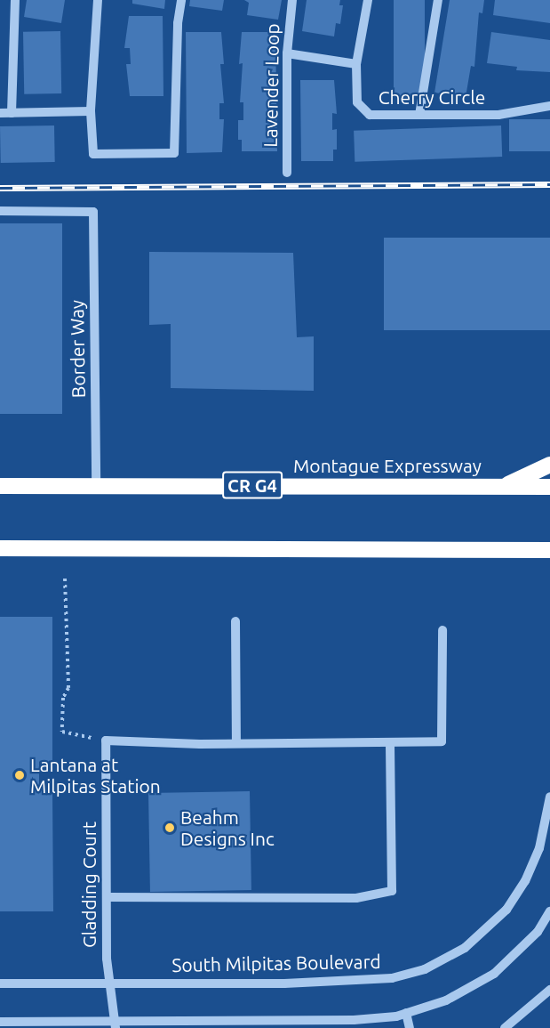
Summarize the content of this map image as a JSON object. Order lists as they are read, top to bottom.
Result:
{
  "streets": {
    "highway": ["Montague Expressway", "CR G4"],
    "street": [
      "Lavender Loop",
      "Cherry Circle",
      "Border Way",
      "Gladding Court",
      "South Milpitas Boulevard"
    ]
  },
  "crossings": [
    ["Border Way", "Montague Expressway"],
    ["Gladding Court", "South Milpitas Boulevard"]
  ],
  "places": ["Lantana at Milpitas Station", "Beahm Designs Inc"]
}
